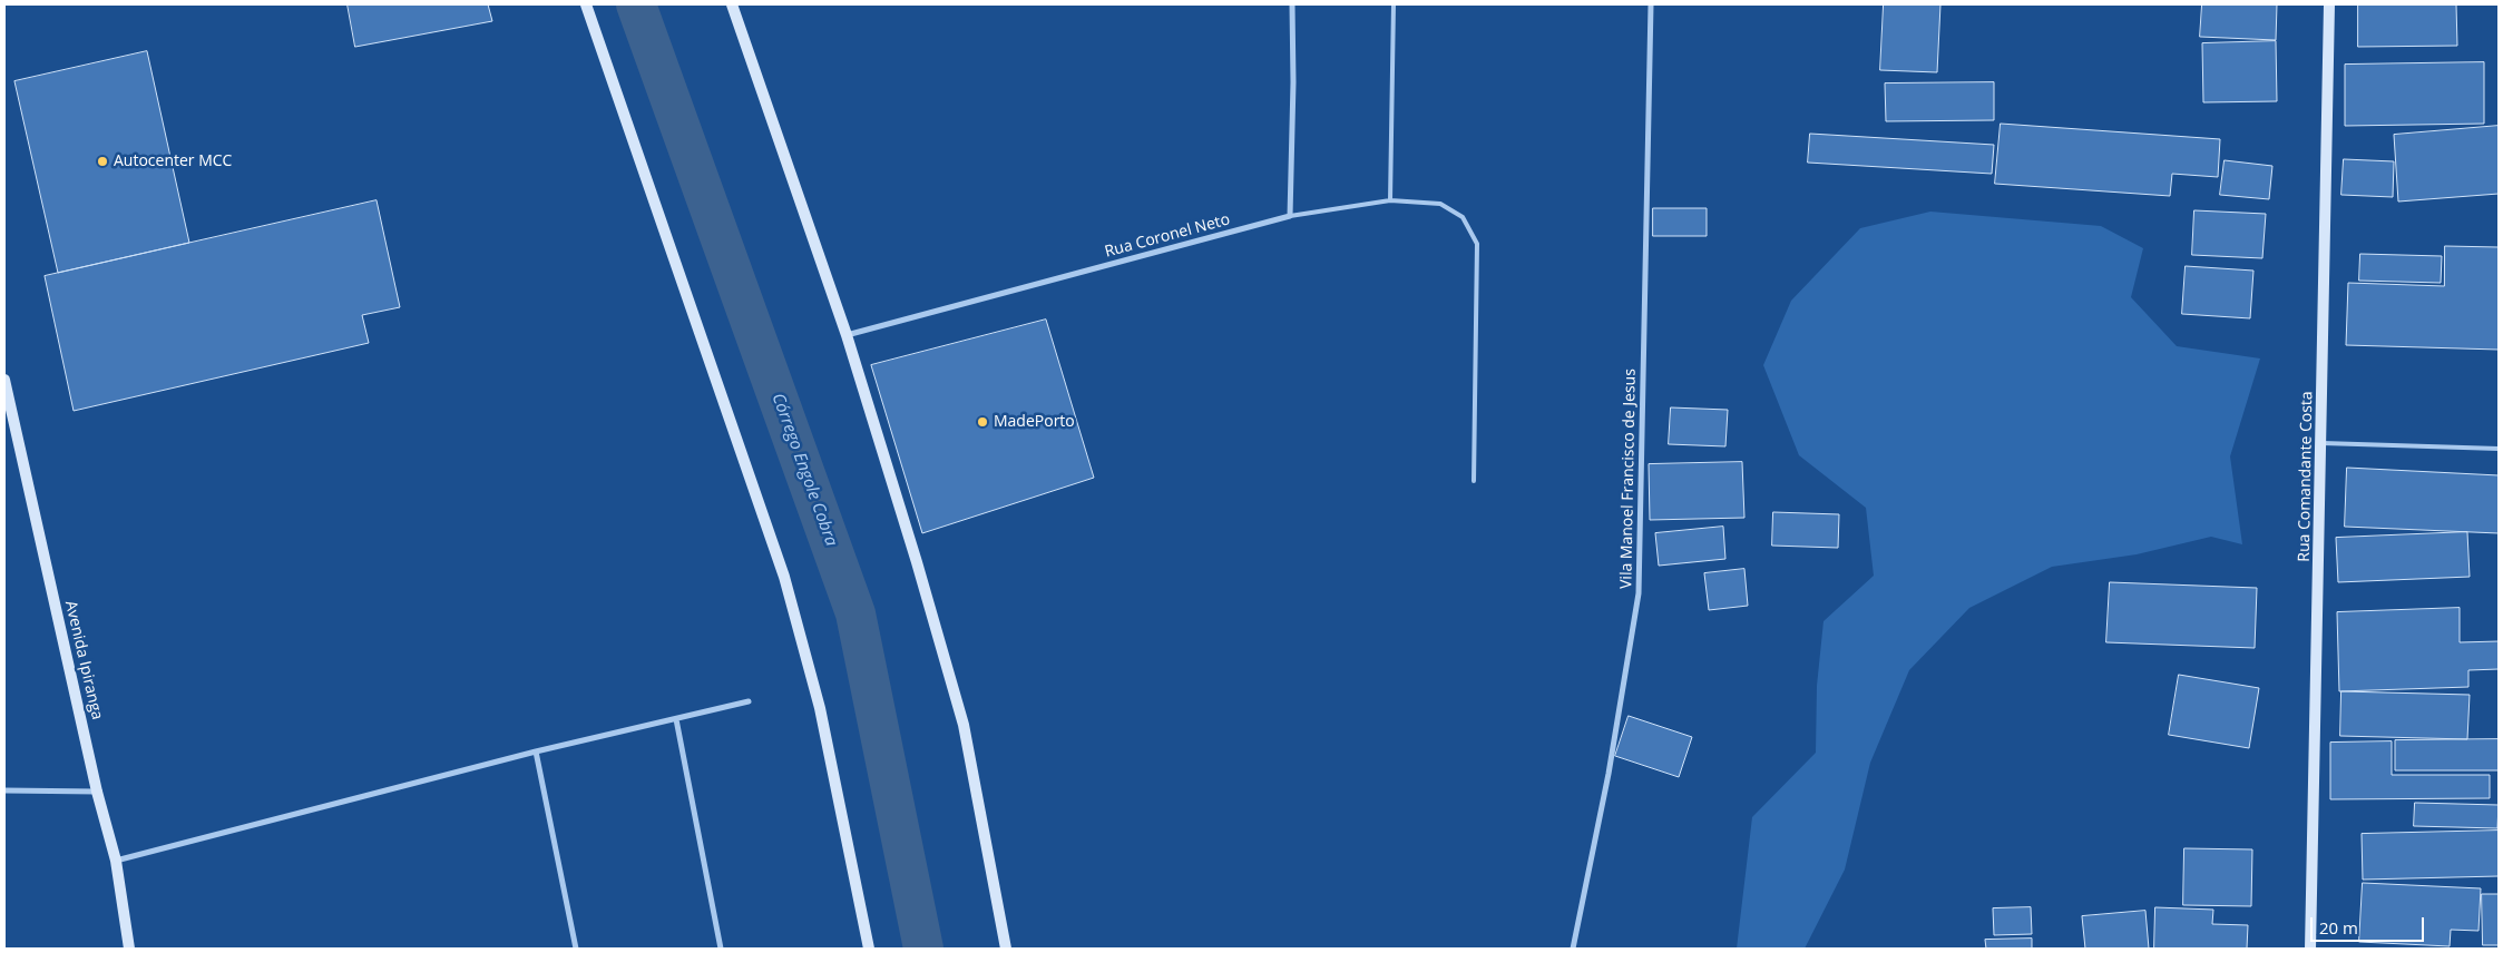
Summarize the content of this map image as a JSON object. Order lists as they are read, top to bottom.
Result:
{
  "streets": {
    "street": [
      "Rua Coronel Neto",
      "Rua Comandante Costa",
      "Vila Manoel Francisco de Jesus",
      "Avenida Ipiranga"
    ]
  },
  "water": ["Córrego Engole Cobra"],
  "places": ["Autocenter MCC", "MadePorto"],
  "scale_bar": "20 m"
}
